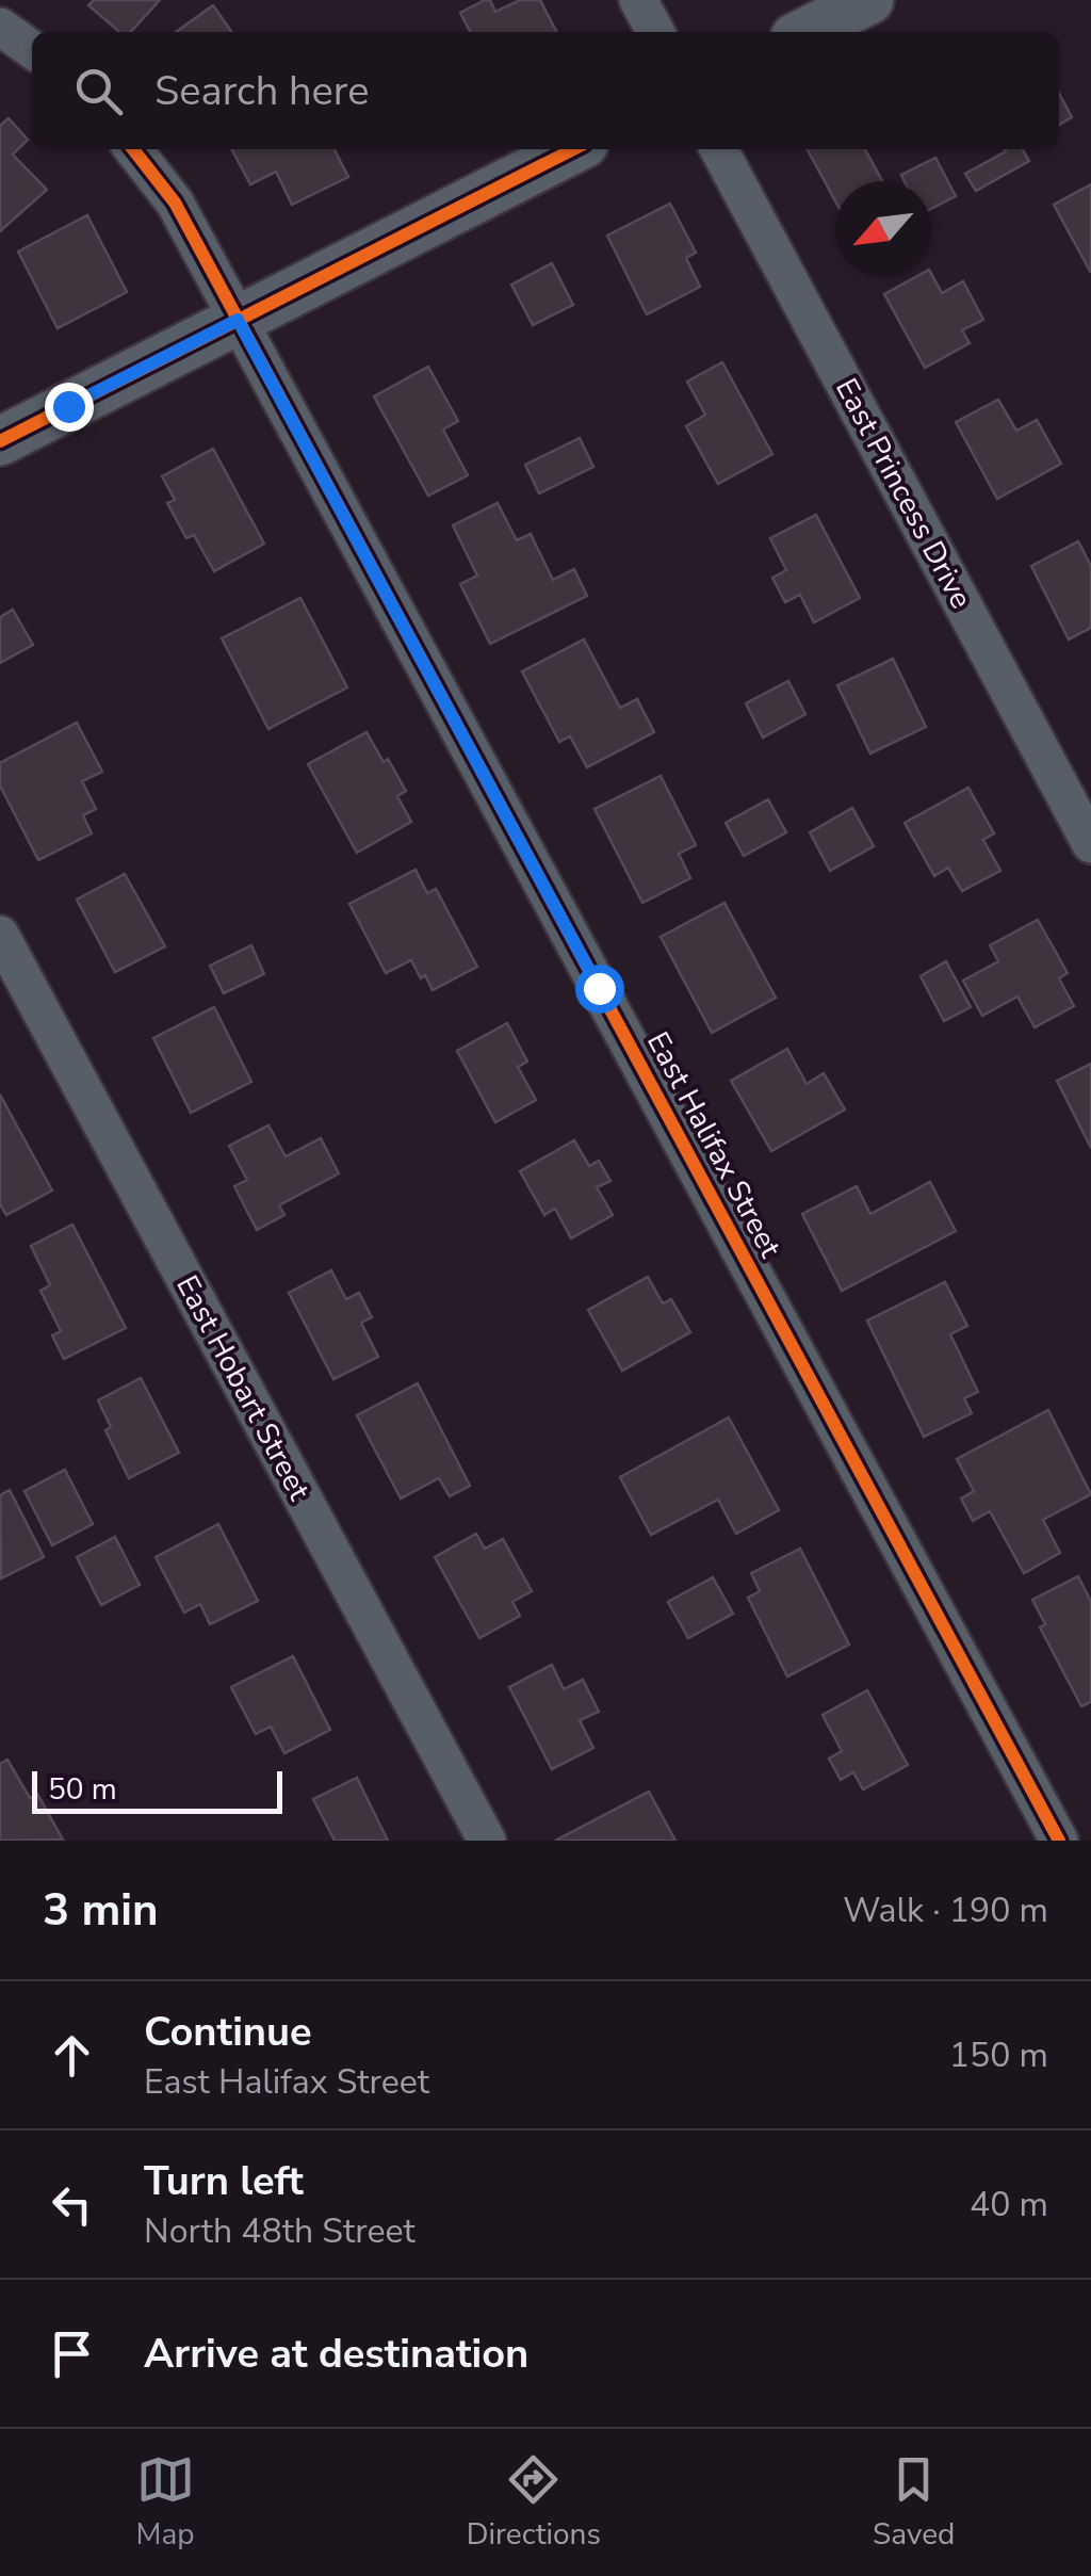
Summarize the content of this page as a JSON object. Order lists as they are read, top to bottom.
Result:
{
  "streets": {
    "street": ["East Princess Drive", "East Halifax Street", "East Hobart Street"]
  },
  "scale_bar": "50 m",
  "north": "bottom left",
  "page": {
    "search": "Search here",
    "scale": "50 m",
    "heading": ["3 min", "Walk · 190 m"],
    "list": [
      ["Continue", "East Halifax Street", "150 m"],
      ["Turn left", "North 48th Street", "40 m"],
      "Arrive at destination"
    ],
    "nav": ["Map", "Directions", "Saved"]
  }
}
